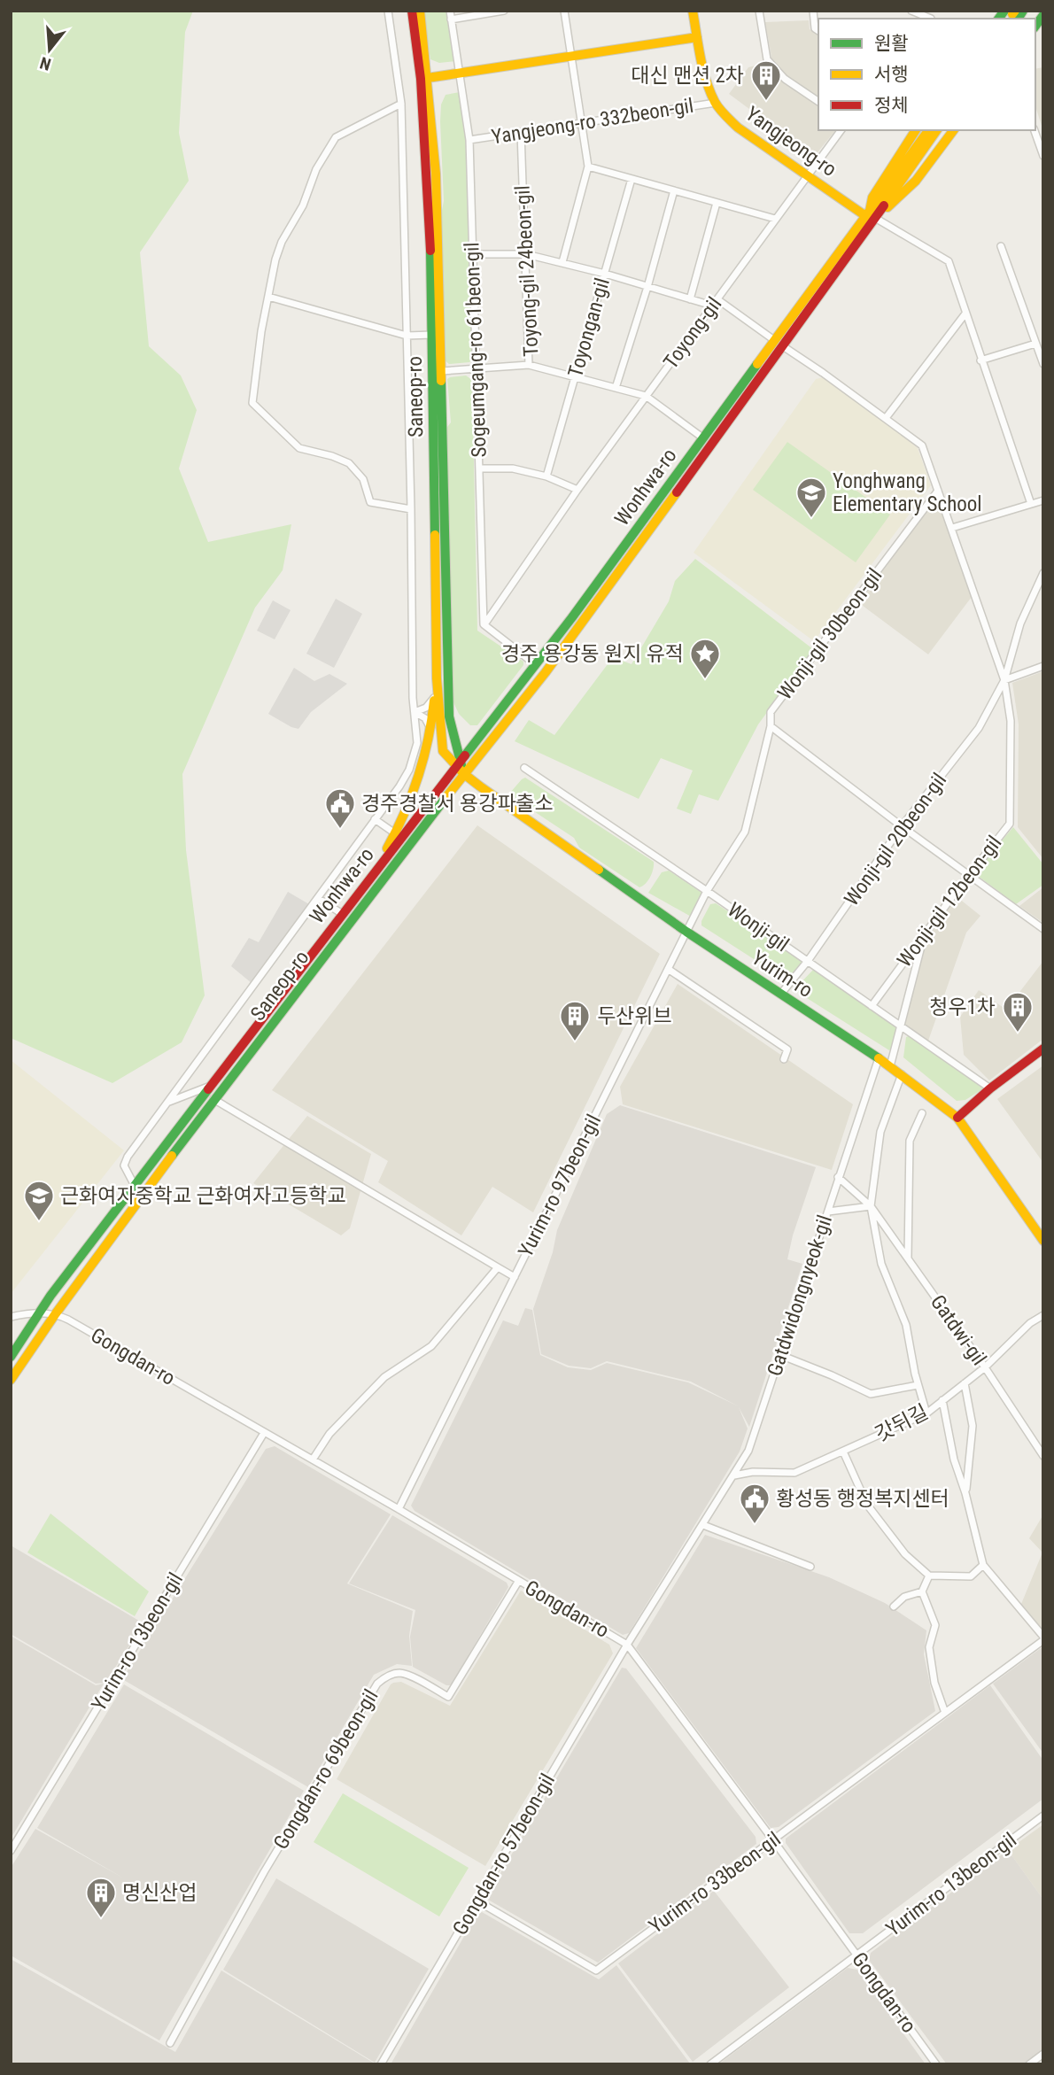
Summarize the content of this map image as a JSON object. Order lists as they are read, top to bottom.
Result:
{
  "streets": {
    "street": [
      "Yangjeong-ro 332beon-gil",
      "Yangjeong-ro",
      "Toyong-gil 24beon-gil",
      "Toyongan-gil",
      "Toyong-gil",
      "Sogeumgang-ro 61beon-gil",
      "Saneop-ro",
      "Wonhwa-ro",
      "Wonji-gil 30beon-gil",
      "Wonji-gil 20beon-gil",
      "Wonji-gil 12beon-gil",
      "Wonji-gil",
      "Yurim-ro",
      "Yurim-ro 97beon-gil",
      "Gatdwidongnyeok-gil",
      "Gatdwi-gil",
      "Gongdan-ro",
      "갓뒤길",
      "Yurim-ro 13beon-gil",
      "Gongdan-ro 69beon-gil",
      "Gongdan-ro 57beon-gil",
      "Yurim-ro 33beon-gil"
    ]
  },
  "crossings": [
    ["Yangjeong-ro 332beon-gil", "Yangjeong-ro"],
    ["Yangjeong-ro 332beon-gil", "Toyong-gil 24beon-gil"],
    ["Yangjeong-ro 332beon-gil", "Sogeumgang-ro 61beon-gil"],
    ["Yangjeong-ro", "Toyong-gil"],
    ["Yangjeong-ro", "Wonhwa-ro"],
    ["Toyong-gil 24beon-gil", "Toyongan-gil"],
    ["Toyong-gil 24beon-gil", "Toyong-gil"],
    ["Toyong-gil 24beon-gil", "Wonhwa-ro"],
    ["Toyong-gil", "Sogeumgang-ro 61beon-gil"],
    ["Toyong-gil", "Wonhwa-ro"],
    ["Saneop-ro", "Wonhwa-ro"],
    ["Saneop-ro", "Yurim-ro"],
    ["Saneop-ro", "Gongdan-ro"],
    ["Wonhwa-ro", "Wonji-gil 12beon-gil"],
    ["Wonhwa-ro", "Yurim-ro"],
    ["Wonji-gil 30beon-gil", "Wonji-gil 12beon-gil"],
    ["Wonji-gil 30beon-gil", "Wonji-gil"],
    ["Wonji-gil 30beon-gil", "Yurim-ro"],
    ["Wonji-gil 30beon-gil", "Yurim-ro 97beon-gil"],
    ["Wonji-gil 20beon-gil", "Wonji-gil 12beon-gil"],
    ["Wonji-gil 20beon-gil", "Wonji-gil"],
    ["Wonji-gil 20beon-gil", "Yurim-ro"],
    ["Wonji-gil 12beon-gil", "Wonji-gil"],
    ["Yurim-ro", "Yurim-ro 97beon-gil"],
    ["Yurim-ro", "Gatdwidongnyeok-gil"],
    ["Yurim-ro 97beon-gil", "Gongdan-ro"],
    ["Gatdwidongnyeok-gil", "Gatdwi-gil"],
    ["Gatdwidongnyeok-gil", "Gongdan-ro"],
    ["Gatdwidongnyeok-gil", "갓뒤길"],
    ["Gatdwidongnyeok-gil", "Gongdan-ro 57beon-gil"],
    ["Gatdwi-gil", "갓뒤길"],
    ["Gongdan-ro", "Yurim-ro 13beon-gil"],
    ["Gongdan-ro", "Gongdan-ro 69beon-gil"],
    ["Gongdan-ro", "Gongdan-ro 57beon-gil"],
    ["Gongdan-ro", "Yurim-ro 33beon-gil"],
    ["Gongdan-ro 57beon-gil", "Yurim-ro 33beon-gil"]
  ],
  "places": {
    "building": [
      "대신 맨션 2차",
      "청우1차",
      "두산위브",
      "명신산업"
    ],
    "school or university": ["Yonghwang Elementary School", "근화여자중학교 근화여자고등학교"],
    "place": ["경주 용강동 원지 유적"],
    "public building": ["경주경찰서 용강파출소", "황성동 행정복지센터"]
  },
  "legend": ["원활", "서행", "정체"],
  "north": "bottom"
}
